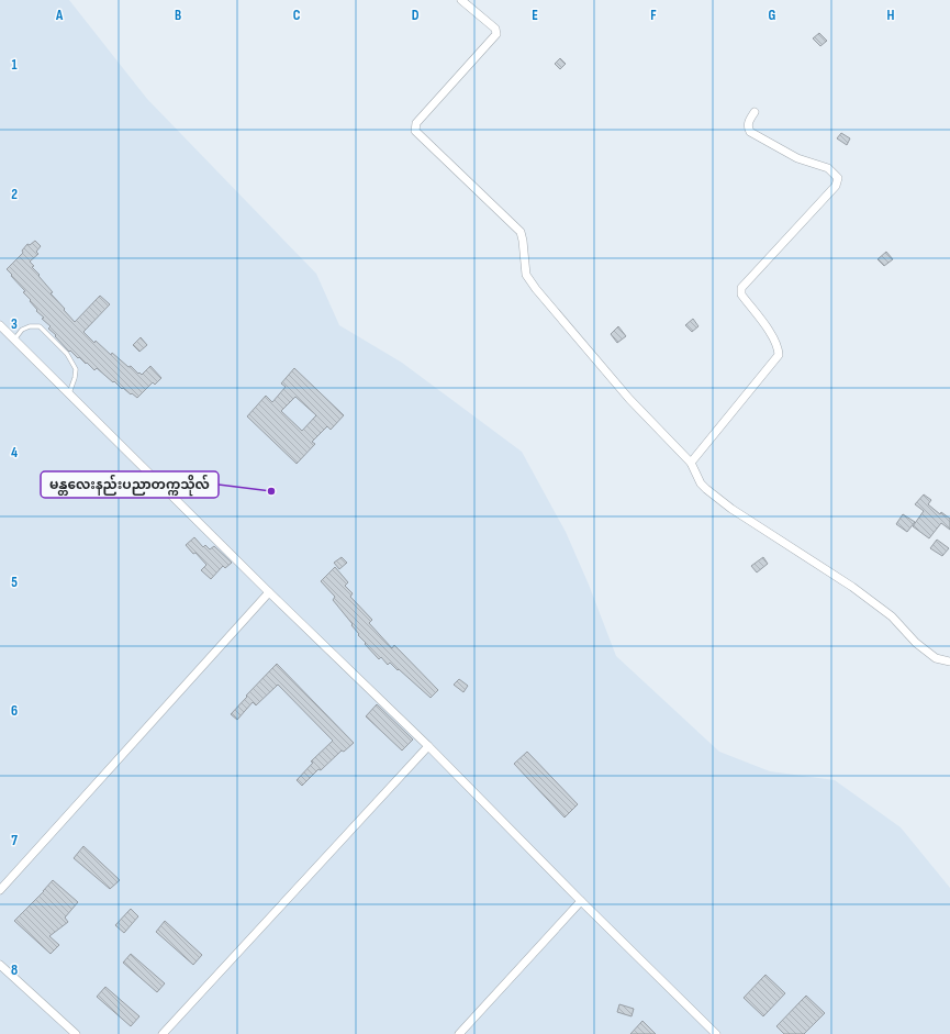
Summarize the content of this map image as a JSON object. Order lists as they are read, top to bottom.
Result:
{
  "places": ["မန္တလေးနည်းပညာတက္ကသိုလ်"],
  "grid": {
    "columns": [
      "A",
      "B",
      "C",
      "D",
      "E",
      "F",
      "G",
      "H"
    ],
    "rows": [
      "1",
      "2",
      "3",
      "4",
      "5",
      "6",
      "7",
      "8"
    ]
  }
}
